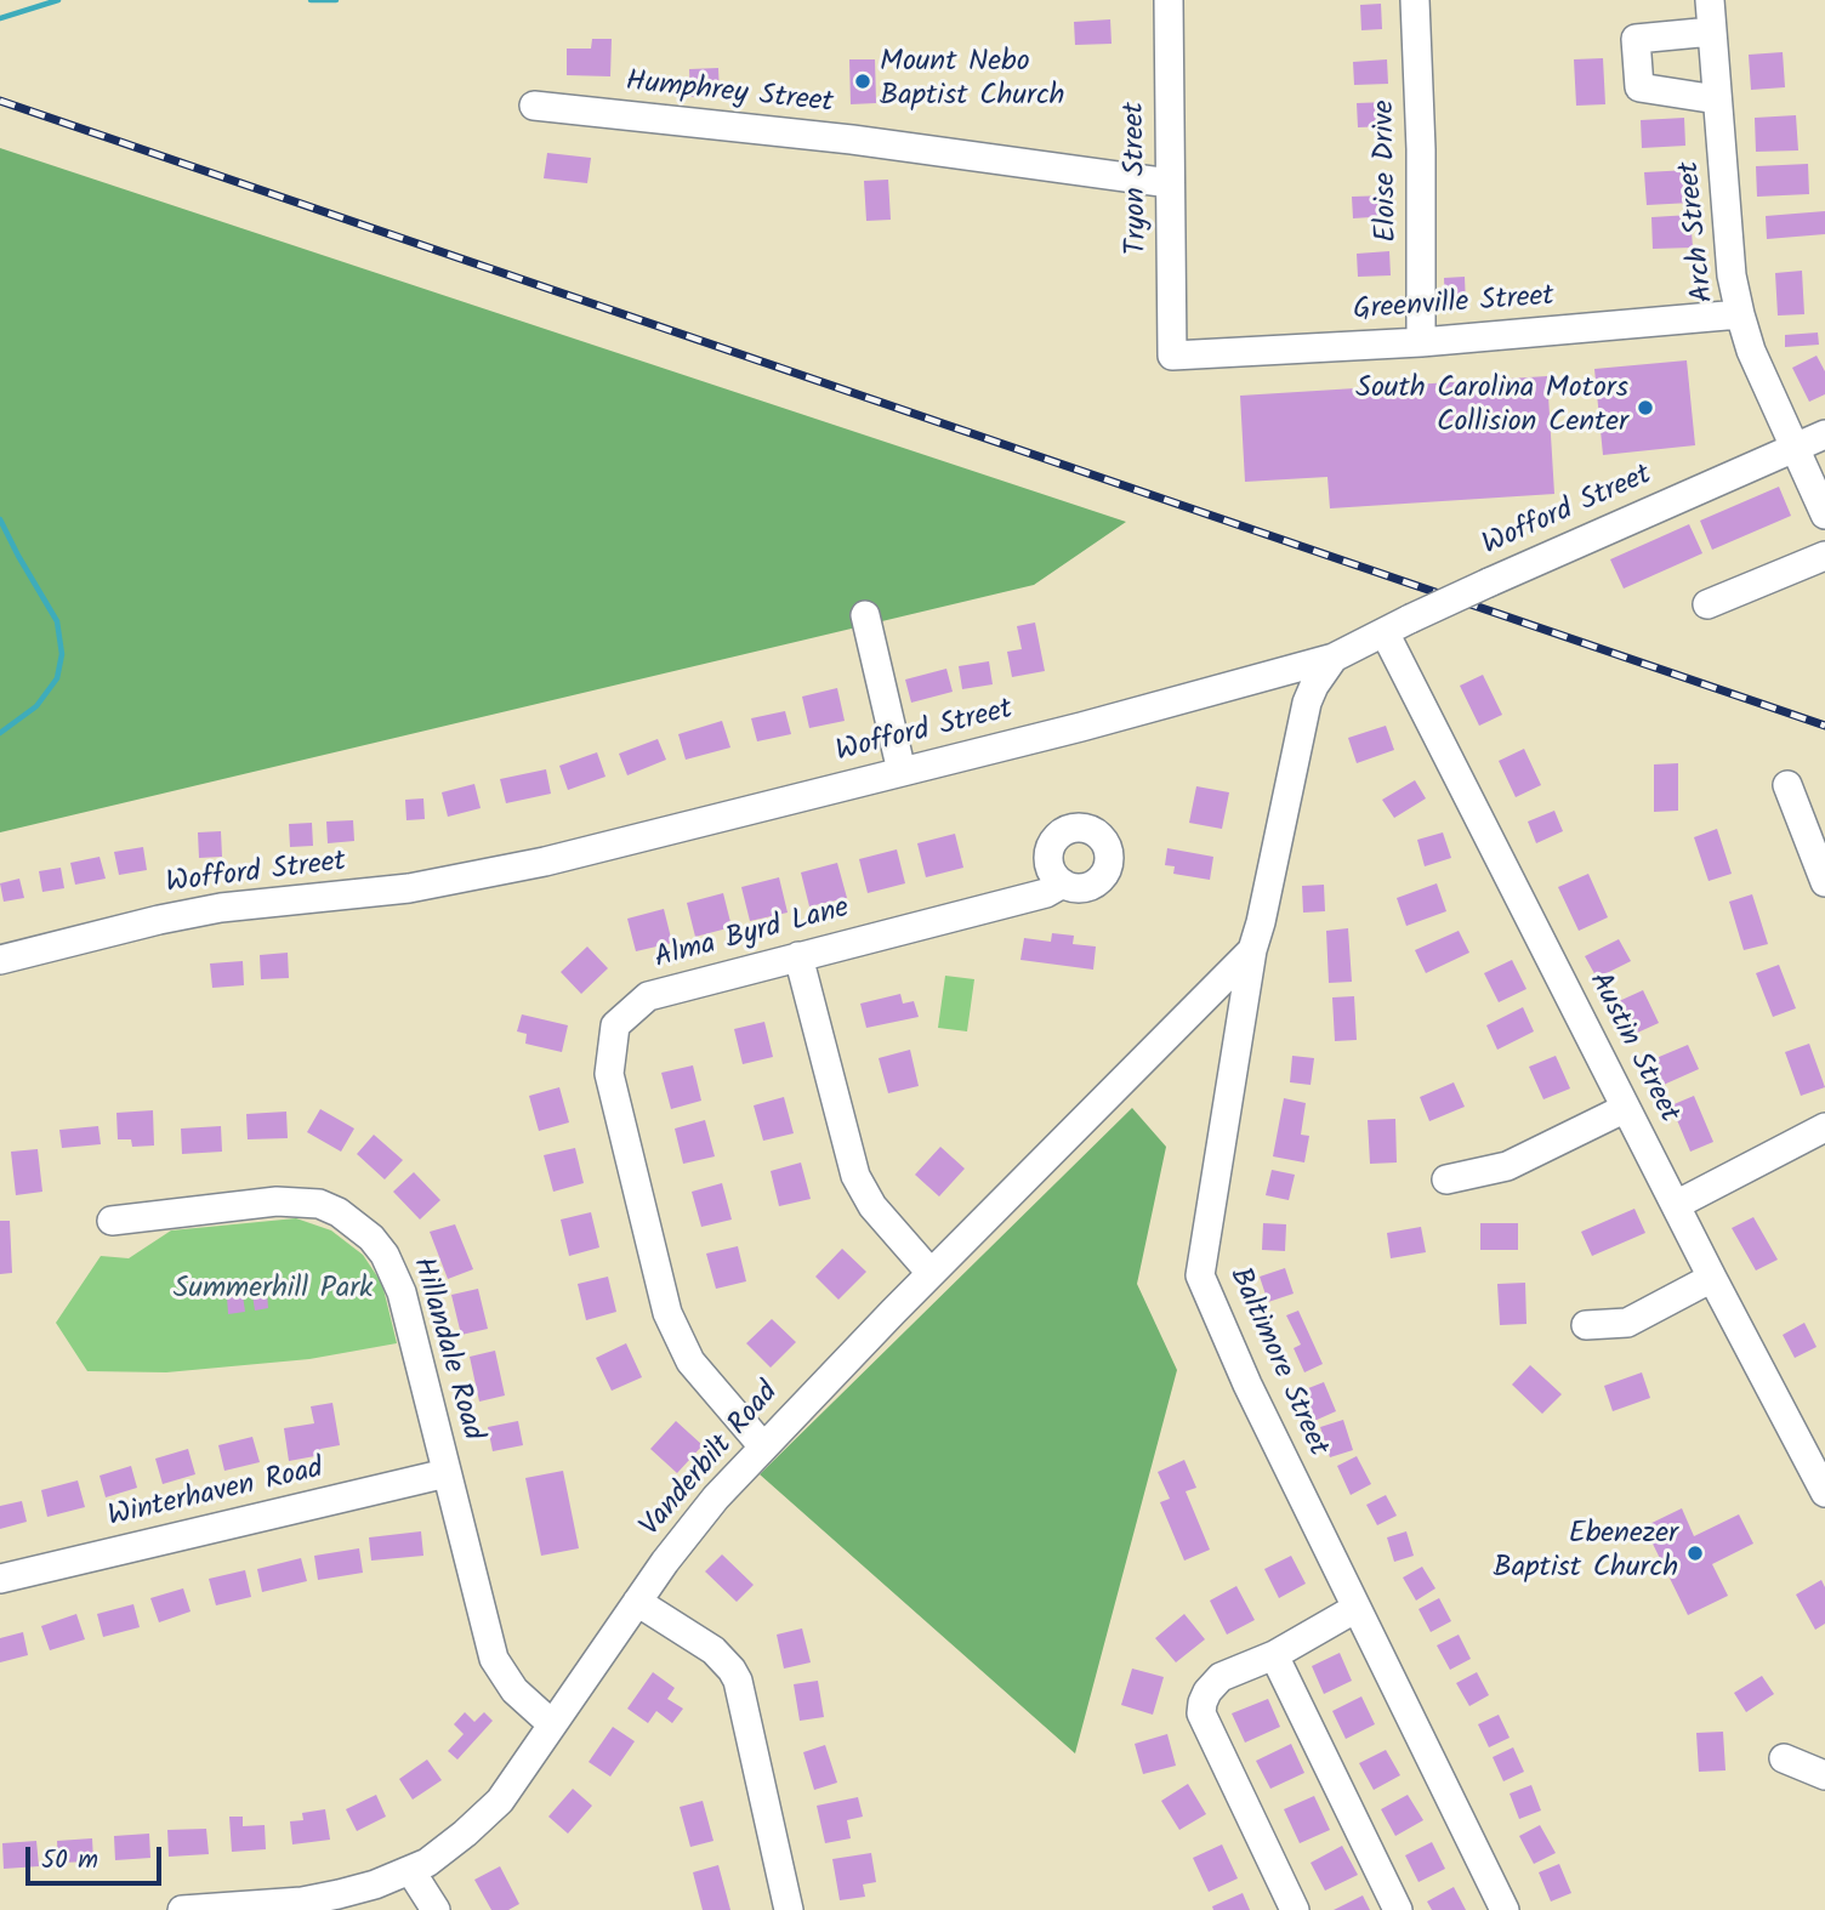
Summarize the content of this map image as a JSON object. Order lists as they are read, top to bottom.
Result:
{
  "streets": {
    "street": [
      "Humphrey Street",
      "Eloise Drive",
      "Tryon Street",
      "Arch Street",
      "Greenville Street",
      "Wofford Street",
      "Alma Byrd Lane",
      "Austin Street",
      "Hillandale Road",
      "Baltimore Street",
      "Vanderbilt Road",
      "Winterhaven Road"
    ]
  },
  "crossings": [
    ["Humphrey Street", "Tryon Street"],
    ["Eloise Drive", "Greenville Street"],
    ["Tryon Street", "Greenville Street"],
    ["Arch Street", "Greenville Street"],
    ["Arch Street", "Wofford Street"],
    ["Wofford Street", "Austin Street"],
    ["Wofford Street", "Baltimore Street"],
    ["Alma Byrd Lane", "Vanderbilt Road"],
    ["Hillandale Road", "Vanderbilt Road"],
    ["Hillandale Road", "Winterhaven Road"],
    ["Baltimore Street", "Vanderbilt Road"]
  ],
  "parks": ["Summerhill Park"],
  "places": ["Mount Nebo Baptist Church", "South Carolina Motors Collision Center", "Ebenezer Baptist Church"],
  "scale_bar": "50 m"
}
